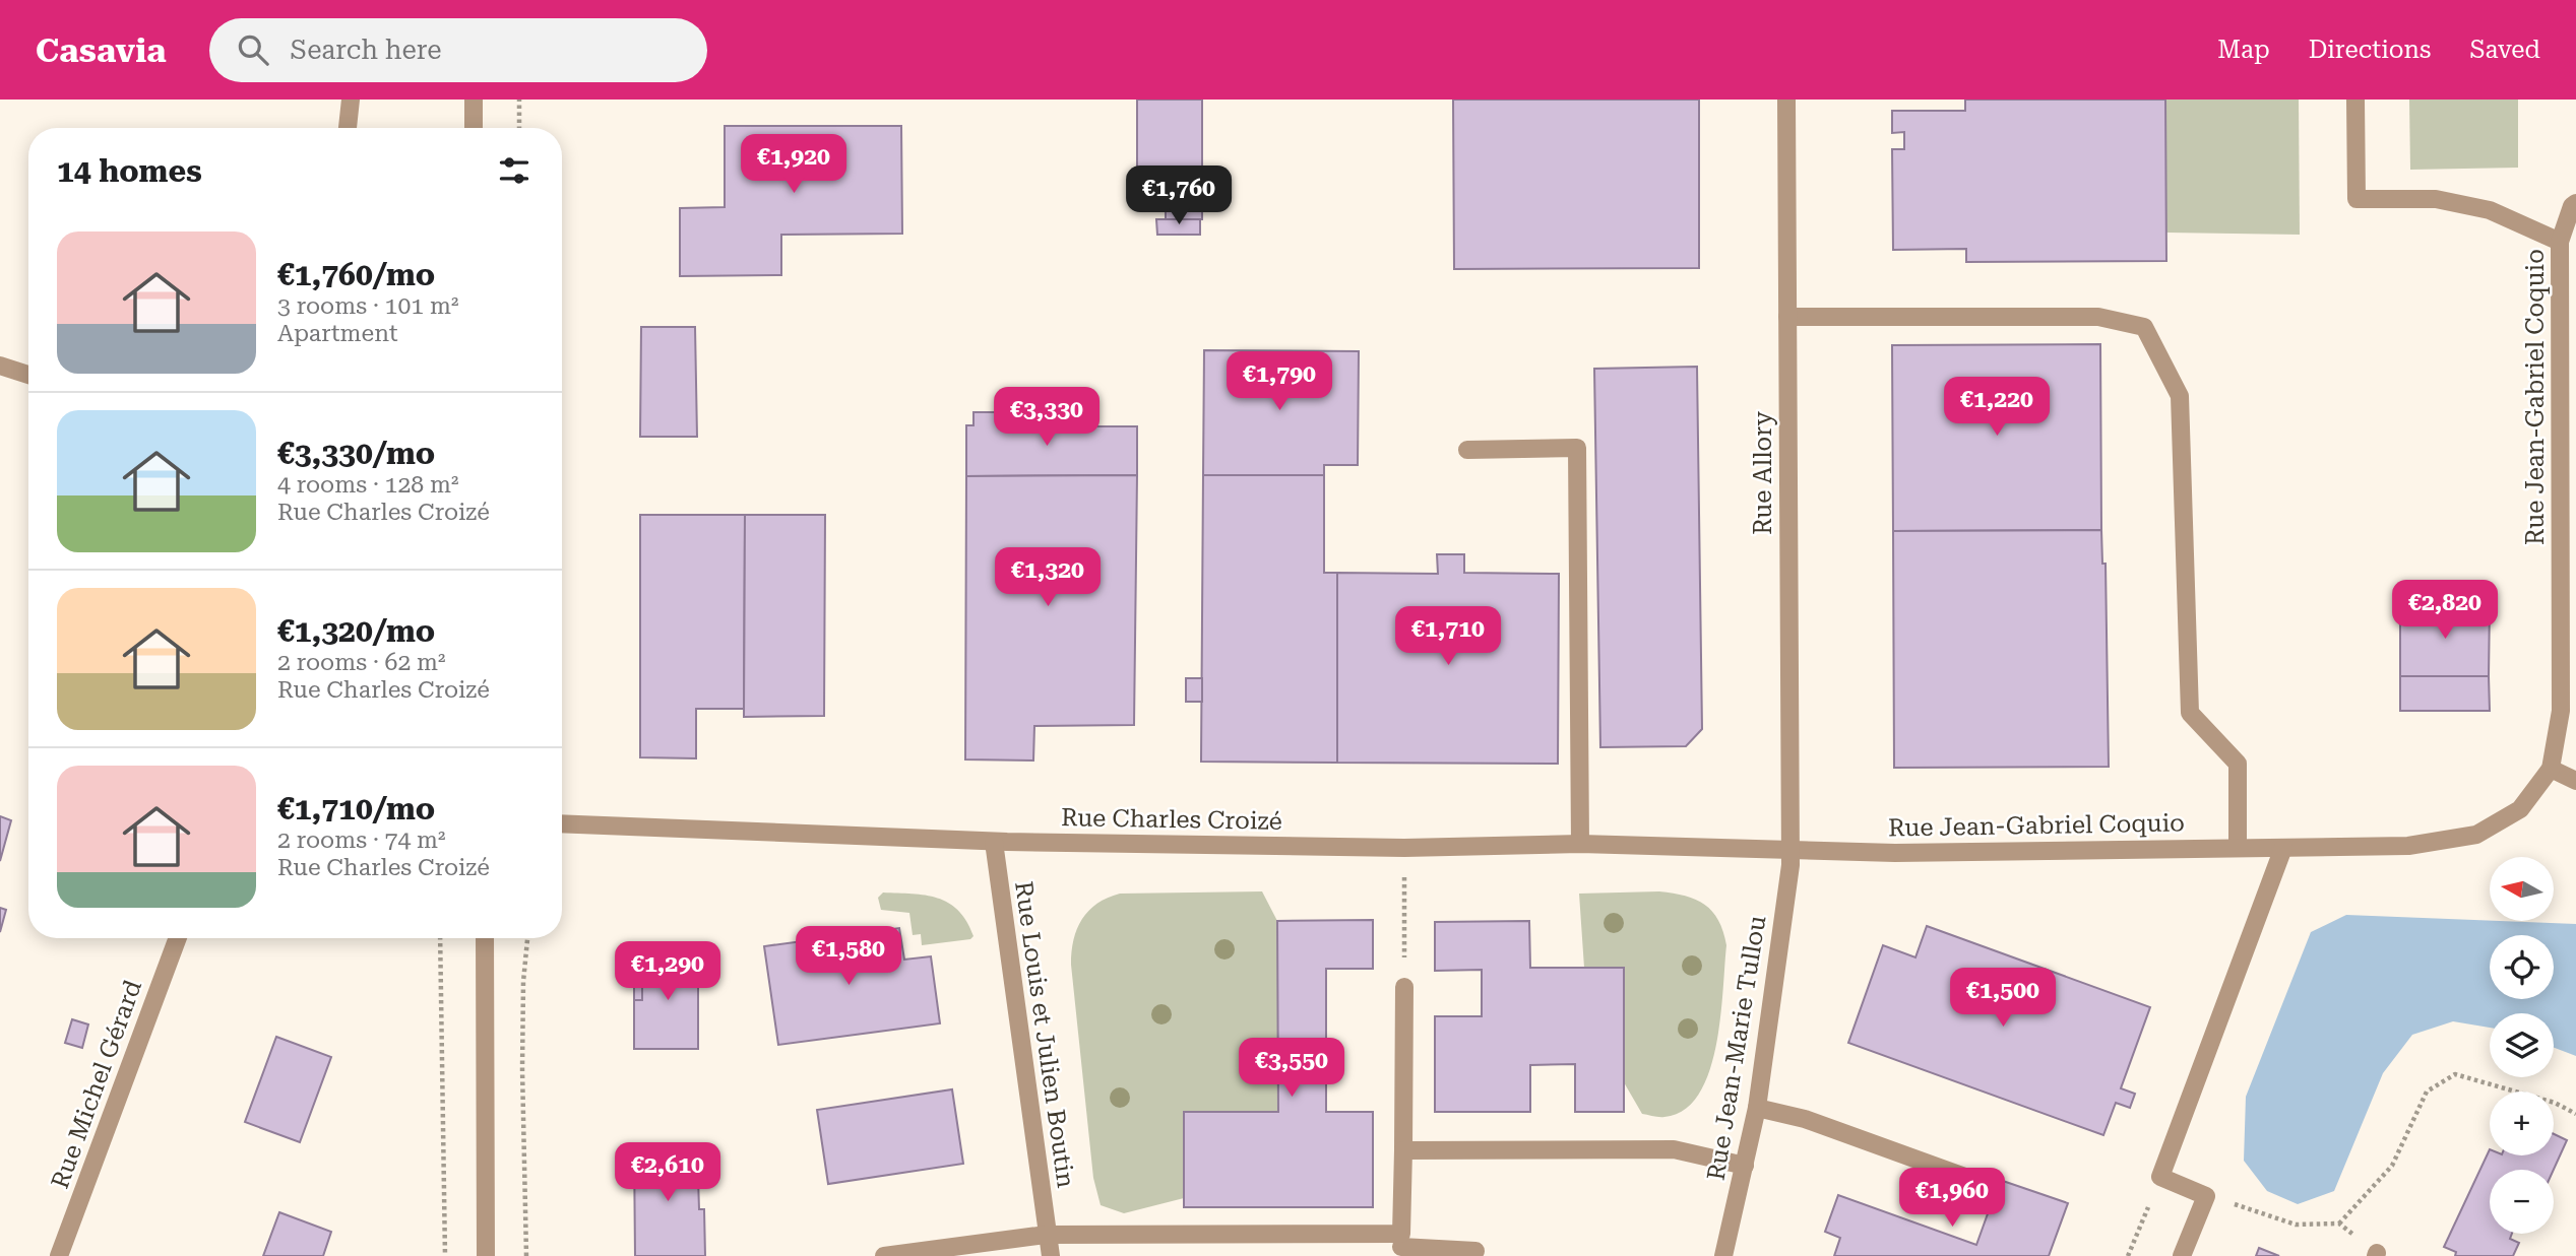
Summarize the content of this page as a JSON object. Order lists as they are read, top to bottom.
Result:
{
  "streets": {
    "street": [
      "Rue Jean-Gabriel Coquio",
      "Rue Allory",
      "Rue Charles Croizé",
      "Rue Louis et Julien Boutin",
      "Rue Jean-Marie Tullou",
      "Rue Michel Gérard"
    ]
  },
  "crossings": [
    ["Rue Jean-Gabriel Coquio", "Rue Allory"],
    ["Rue Jean-Gabriel Coquio", "Rue Charles Croizé"],
    ["Rue Jean-Gabriel Coquio", "Rue Jean-Marie Tullou"],
    ["Rue Allory", "Rue Charles Croizé"],
    ["Rue Allory", "Rue Jean-Marie Tullou"],
    ["Rue Charles Croizé", "Rue Louis et Julien Boutin"],
    ["Rue Charles Croizé", "Rue Jean-Marie Tullou"]
  ],
  "north": "left",
  "page": {
    "header": "Casavia",
    "search": "Search here",
    "nav": ["Map", "Directions", "Saved"],
    "heading": "14 homes",
    "price": [
      "€1,920",
      "€1,760",
      "€1,790",
      "€1,220",
      "€3,330",
      "€1,320",
      "€2,820",
      "€1,710",
      "€1,580",
      "€1,290",
      "€1,500",
      "€3,550",
      "€2,610",
      "€1,960"
    ],
    "list": [
      {
        "name": "€1,760/mo",
        "note": "3 rooms · 101 m² · Apartment"
      },
      {
        "name": "€3,330/mo",
        "note": "4 rooms · 128 m² · Rue Charles Croizé"
      },
      {
        "name": "€1,320/mo",
        "note": "2 rooms · 62 m² · Rue Charles Croizé"
      },
      {
        "name": "€1,710/mo",
        "note": "2 rooms · 74 m² · Rue Charles Croizé"
      }
    ],
    "map_buttons": ["+", "−"]
  }
}
